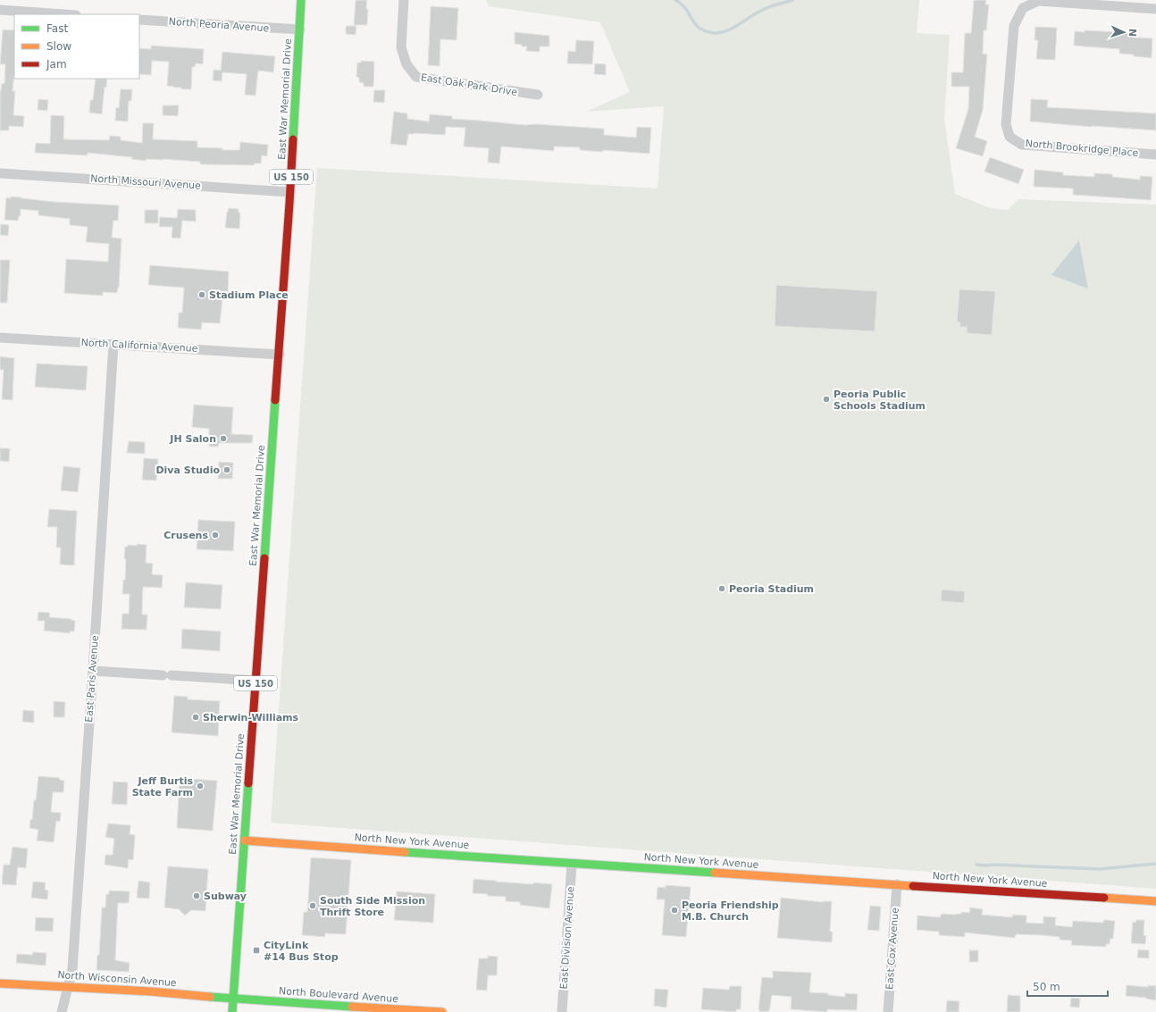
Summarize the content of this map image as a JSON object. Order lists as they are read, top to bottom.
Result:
{
  "streets": {
    "main road": [
      "East War Memorial Drive",
      "US 150",
      "North New York Avenue",
      "North Wisconsin Avenue",
      "North Boulevard Avenue"
    ],
    "street": [
      "North Peoria Avenue",
      "East Oak Park Drive",
      "North Brookridge Place",
      "North Missouri Avenue",
      "North California Avenue",
      "East Paris Avenue",
      "East Division Avenue",
      "East Cox Avenue"
    ]
  },
  "crossings": [
    ["North Peoria Avenue", "East War Memorial Drive"],
    ["East War Memorial Drive", "North Missouri Avenue"],
    ["East War Memorial Drive", "North California Avenue"],
    ["East War Memorial Drive", "North New York Avenue"],
    ["East War Memorial Drive", "North Wisconsin Avenue"],
    ["East War Memorial Drive", "North Boulevard Avenue"],
    ["North California Avenue", "East Paris Avenue"],
    ["East Paris Avenue", "North Wisconsin Avenue"],
    ["North New York Avenue", "East Division Avenue"],
    ["North New York Avenue", "East Cox Avenue"],
    ["North Wisconsin Avenue", "North Boulevard Avenue"]
  ],
  "places": {
    "other": [
      "Stadium Place",
      "Peoria Public Schools Stadium",
      "JH Salon",
      "Diva Studio",
      "Crusens",
      "Peoria Stadium",
      "Sherwin-Williams",
      "Jeff Burtis State Farm",
      "Subway",
      "South Side Mission Thrift Store",
      "Peoria Friendship M.B. Church"
    ],
    "transit": ["CityLink #14 Bus Stop"]
  },
  "legend": ["Fast", "Slow", "Jam"],
  "scale_bar": "50 m",
  "north": "right"
}
